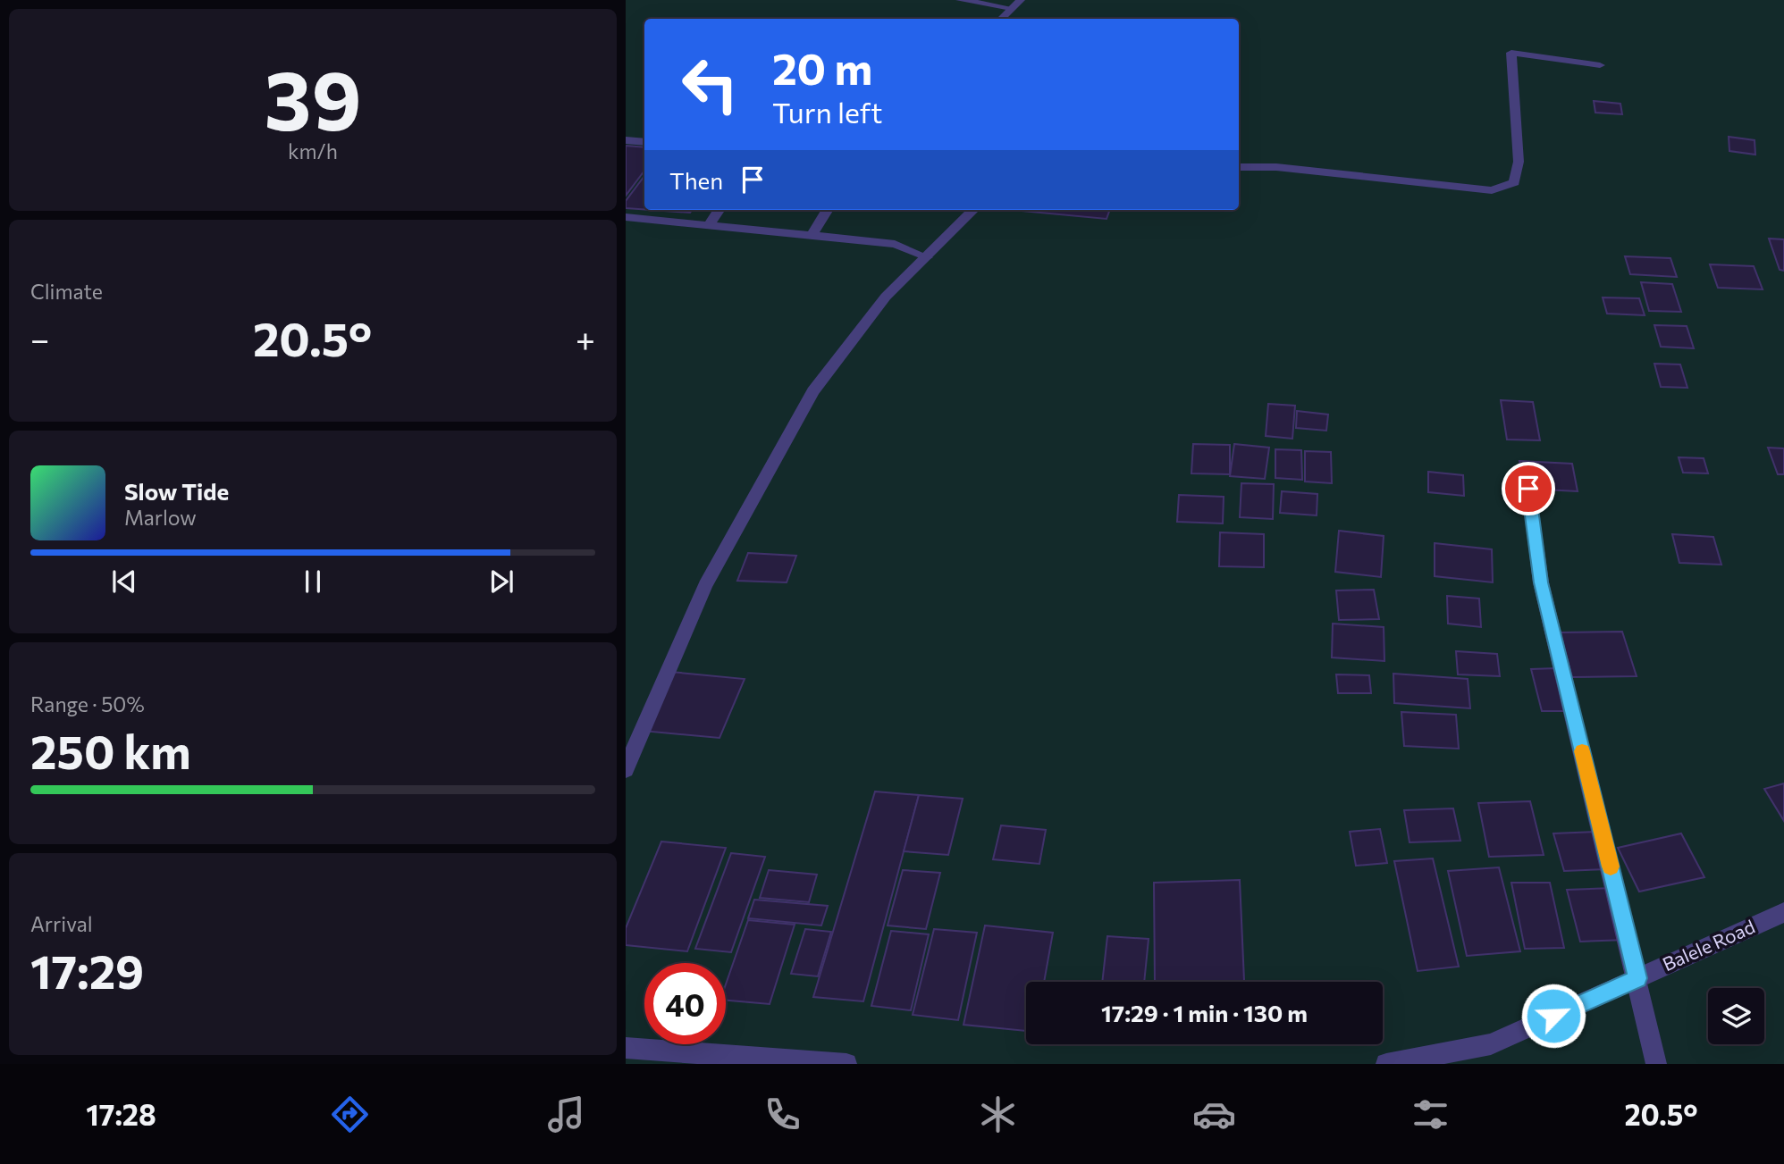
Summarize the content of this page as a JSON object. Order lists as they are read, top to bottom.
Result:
{
  "streets": {
    "street": ["Balele Road"]
  },
  "page": {
    "tile": [
      ["39", "km/h"],
      "Climate",
      ["Range · 50%", "250 km"],
      ["Arrival", "17:29"]
    ],
    "turn": ["20 m", "Turn left"],
    "then": "Then",
    "heat": ["−", "20.5°", "+"],
    "song": ["Slow Tide", "Marlow"],
    "limit": "40",
    "trip": "17:29 · 1 min · 130 m",
    "tabs": ["17:28", "20.5°"]
  }
}
